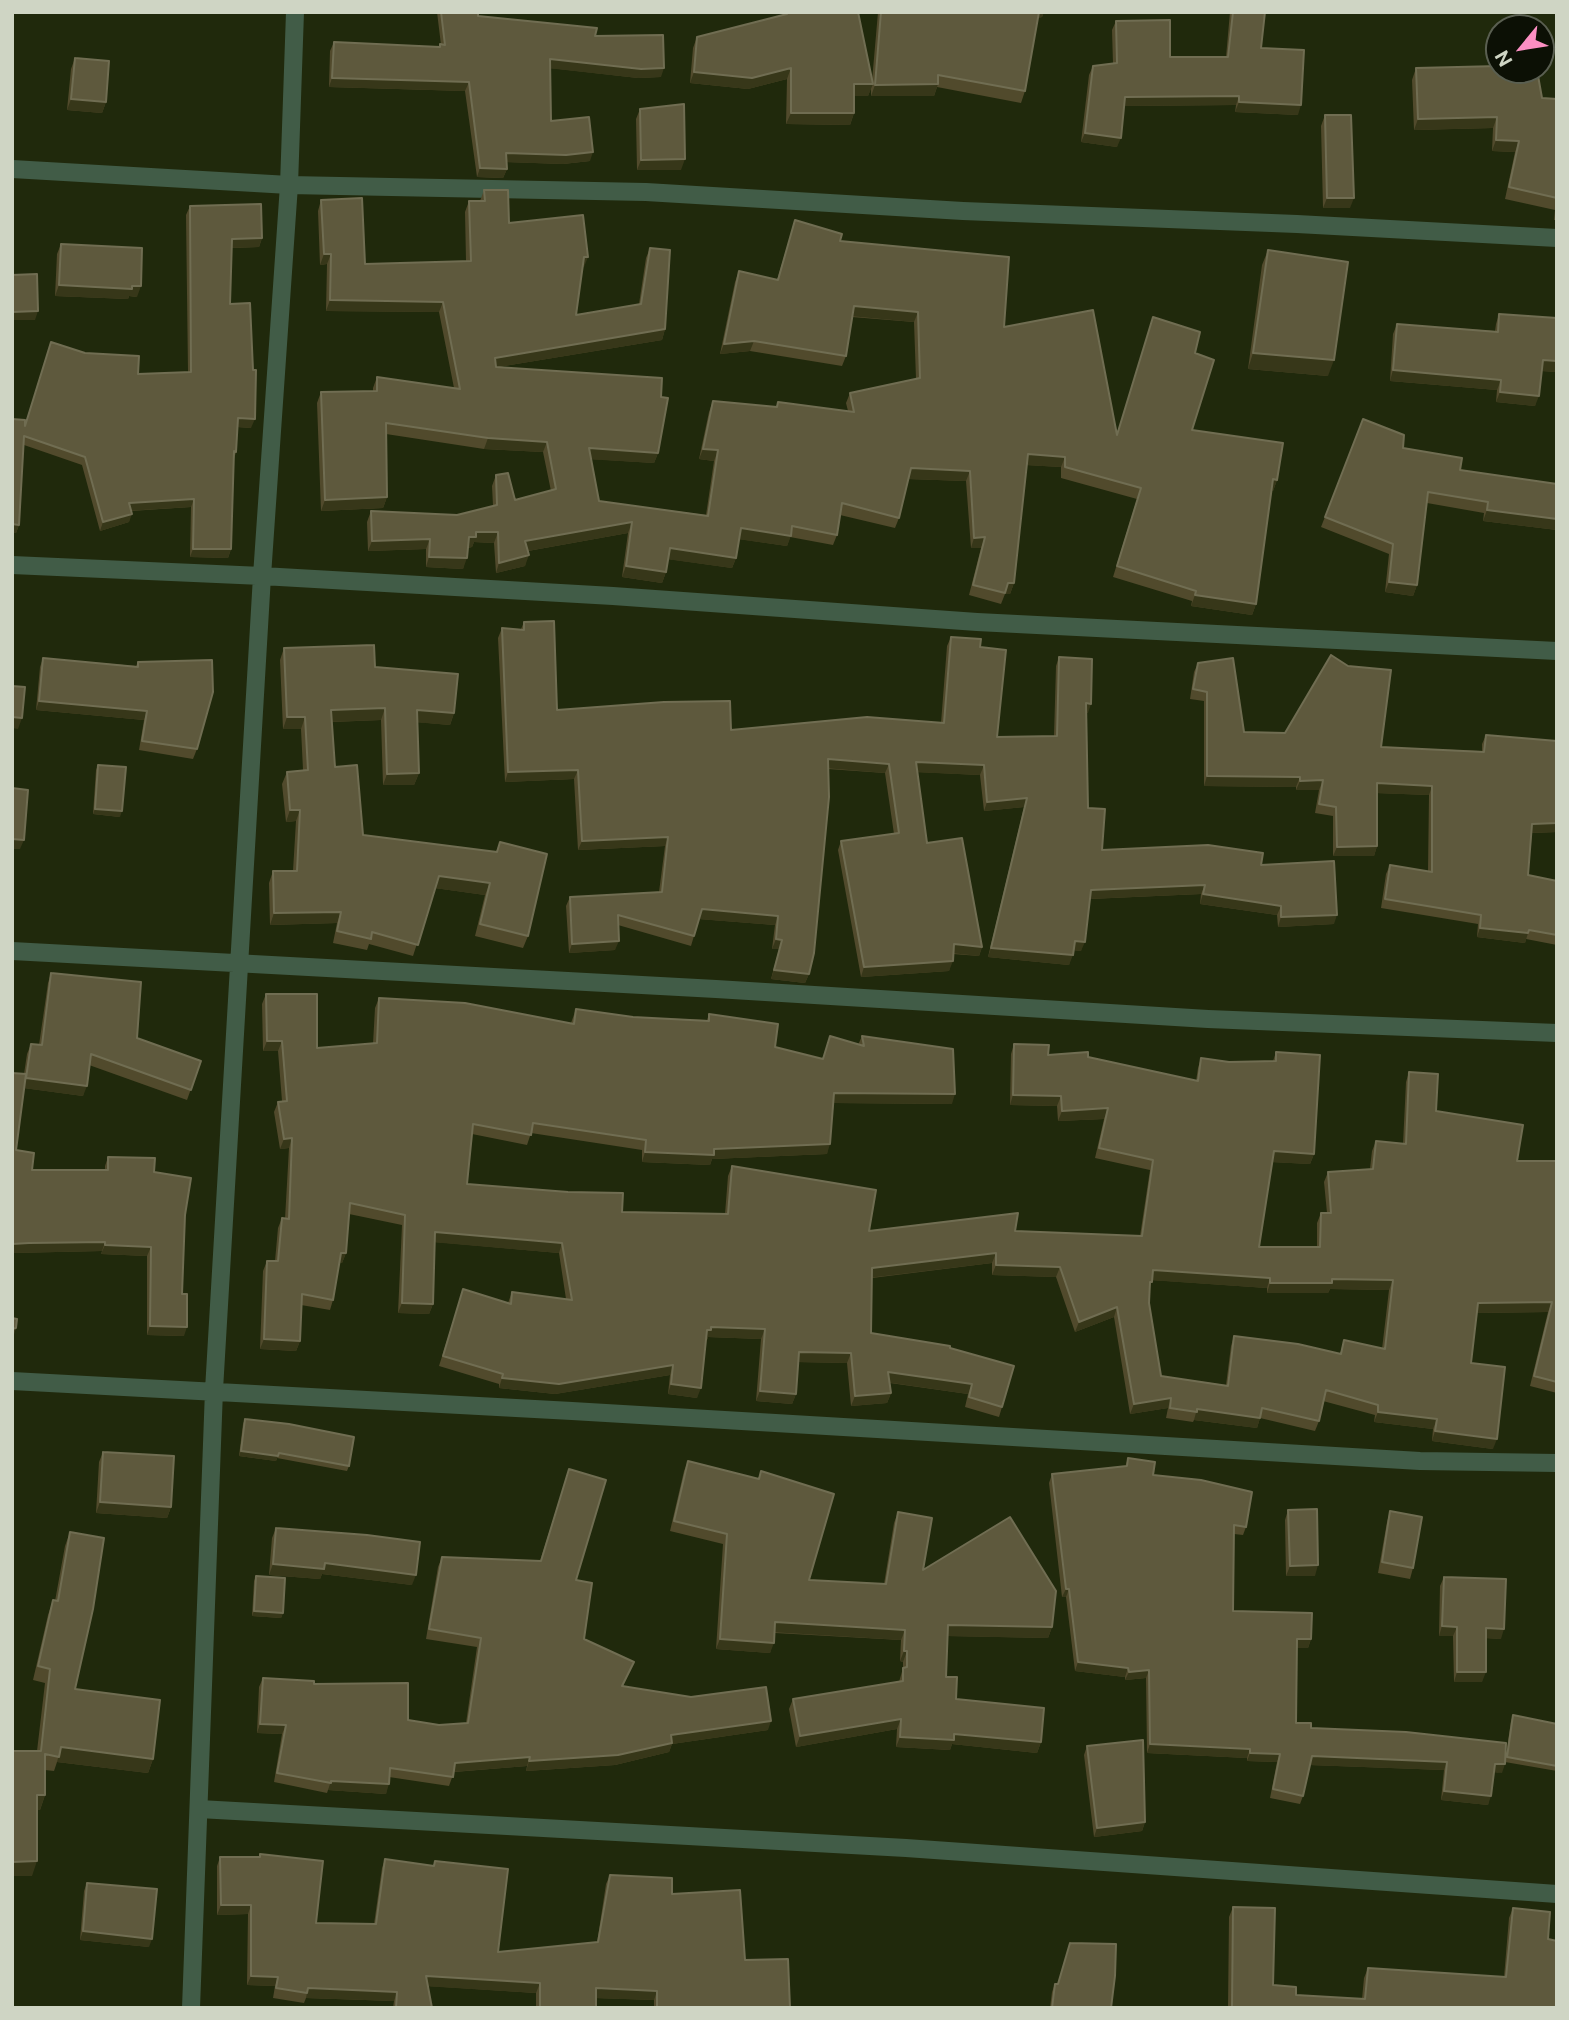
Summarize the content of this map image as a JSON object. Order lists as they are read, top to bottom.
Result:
{
  "north": "bottom left"
}
